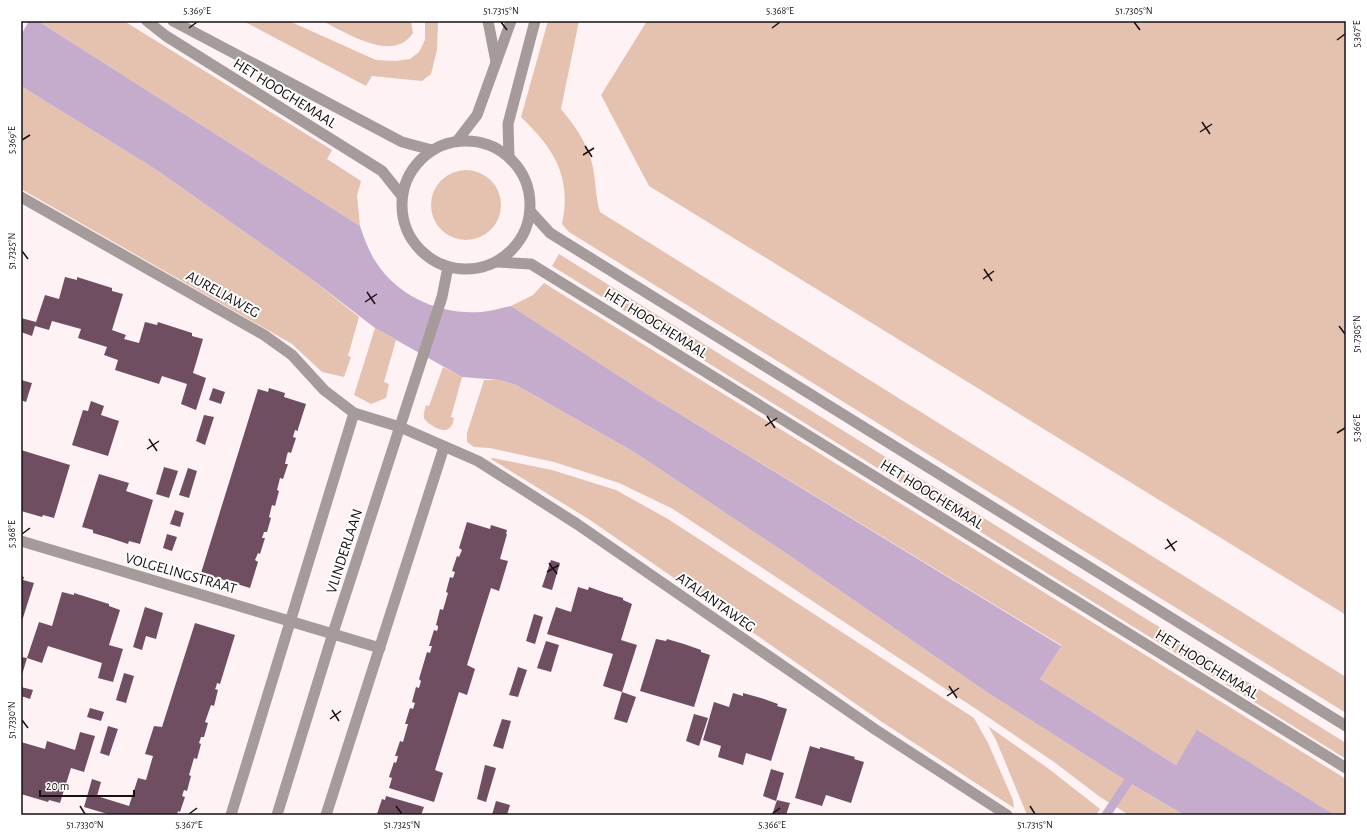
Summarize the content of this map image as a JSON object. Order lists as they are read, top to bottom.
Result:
{
  "streets": {
    "street": [
      "HET HOOGHEMAAL",
      "AURELIAWEG",
      "VLINDERLAAN",
      "VOLGELINGSTRAAT",
      "ATALANTAWEG"
    ]
  },
  "crossings": [
    ["HET HOOGHEMAAL", "VLINDERLAAN"],
    ["AURELIAWEG", "VLINDERLAAN"],
    ["AURELIAWEG", "ATALANTAWEG"],
    ["VLINDERLAAN", "VOLGELINGSTRAAT"],
    ["VLINDERLAAN", "ATALANTAWEG"]
  ],
  "scale_bar": "20 m",
  "coordinates": [
    "5.369°E",
    "51.7315°N",
    "5.368°E",
    "51.7305°N",
    "5.367°E",
    "51.7325°N",
    "5.366°E",
    "51.7330°N"
  ]
}
